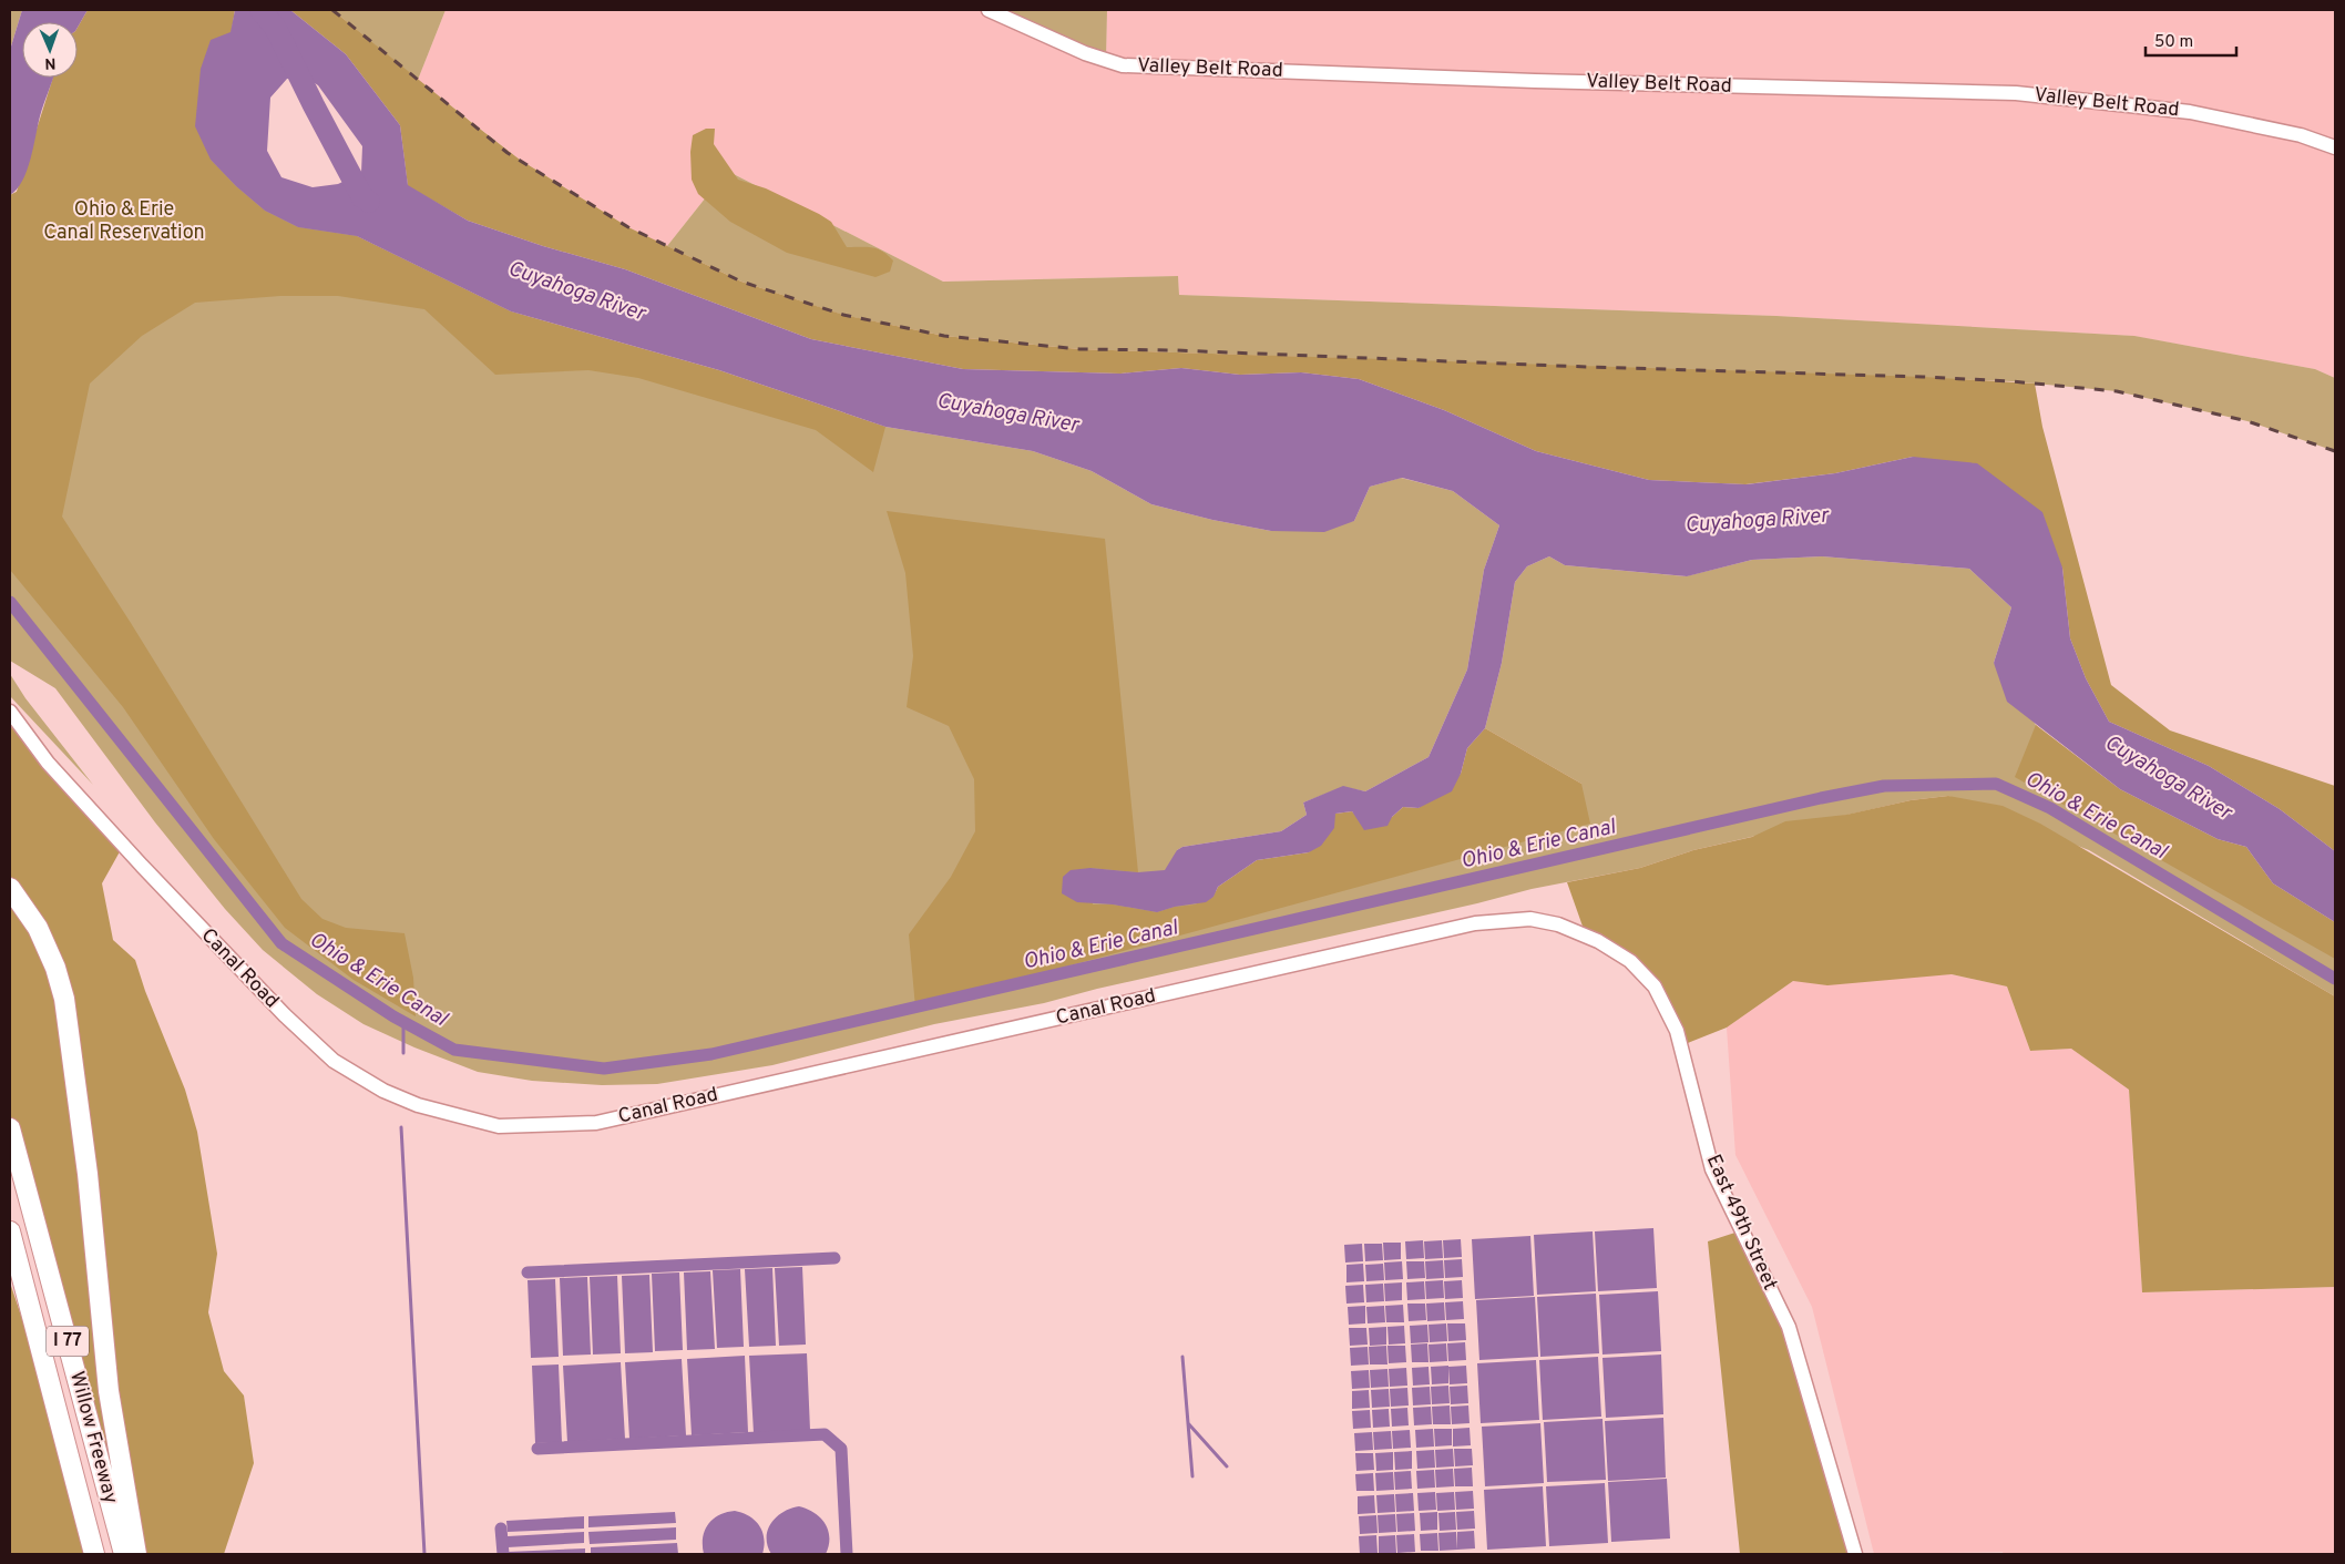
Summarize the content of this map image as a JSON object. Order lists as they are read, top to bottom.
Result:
{
  "streets": {
    "highway": ["I 77", "Willow Freeway"],
    "street": ["Valley Belt Road", "Canal Road", "East 49th Street"]
  },
  "crossings": [
    ["Canal Road", "East 49th Street"]
  ],
  "water": ["Cuyahoga River", "Ohio & Erie Canal"],
  "parks": ["Ohio & Erie Canal Reservation"],
  "scale_bar": "50 m",
  "north": "bottom"
}
